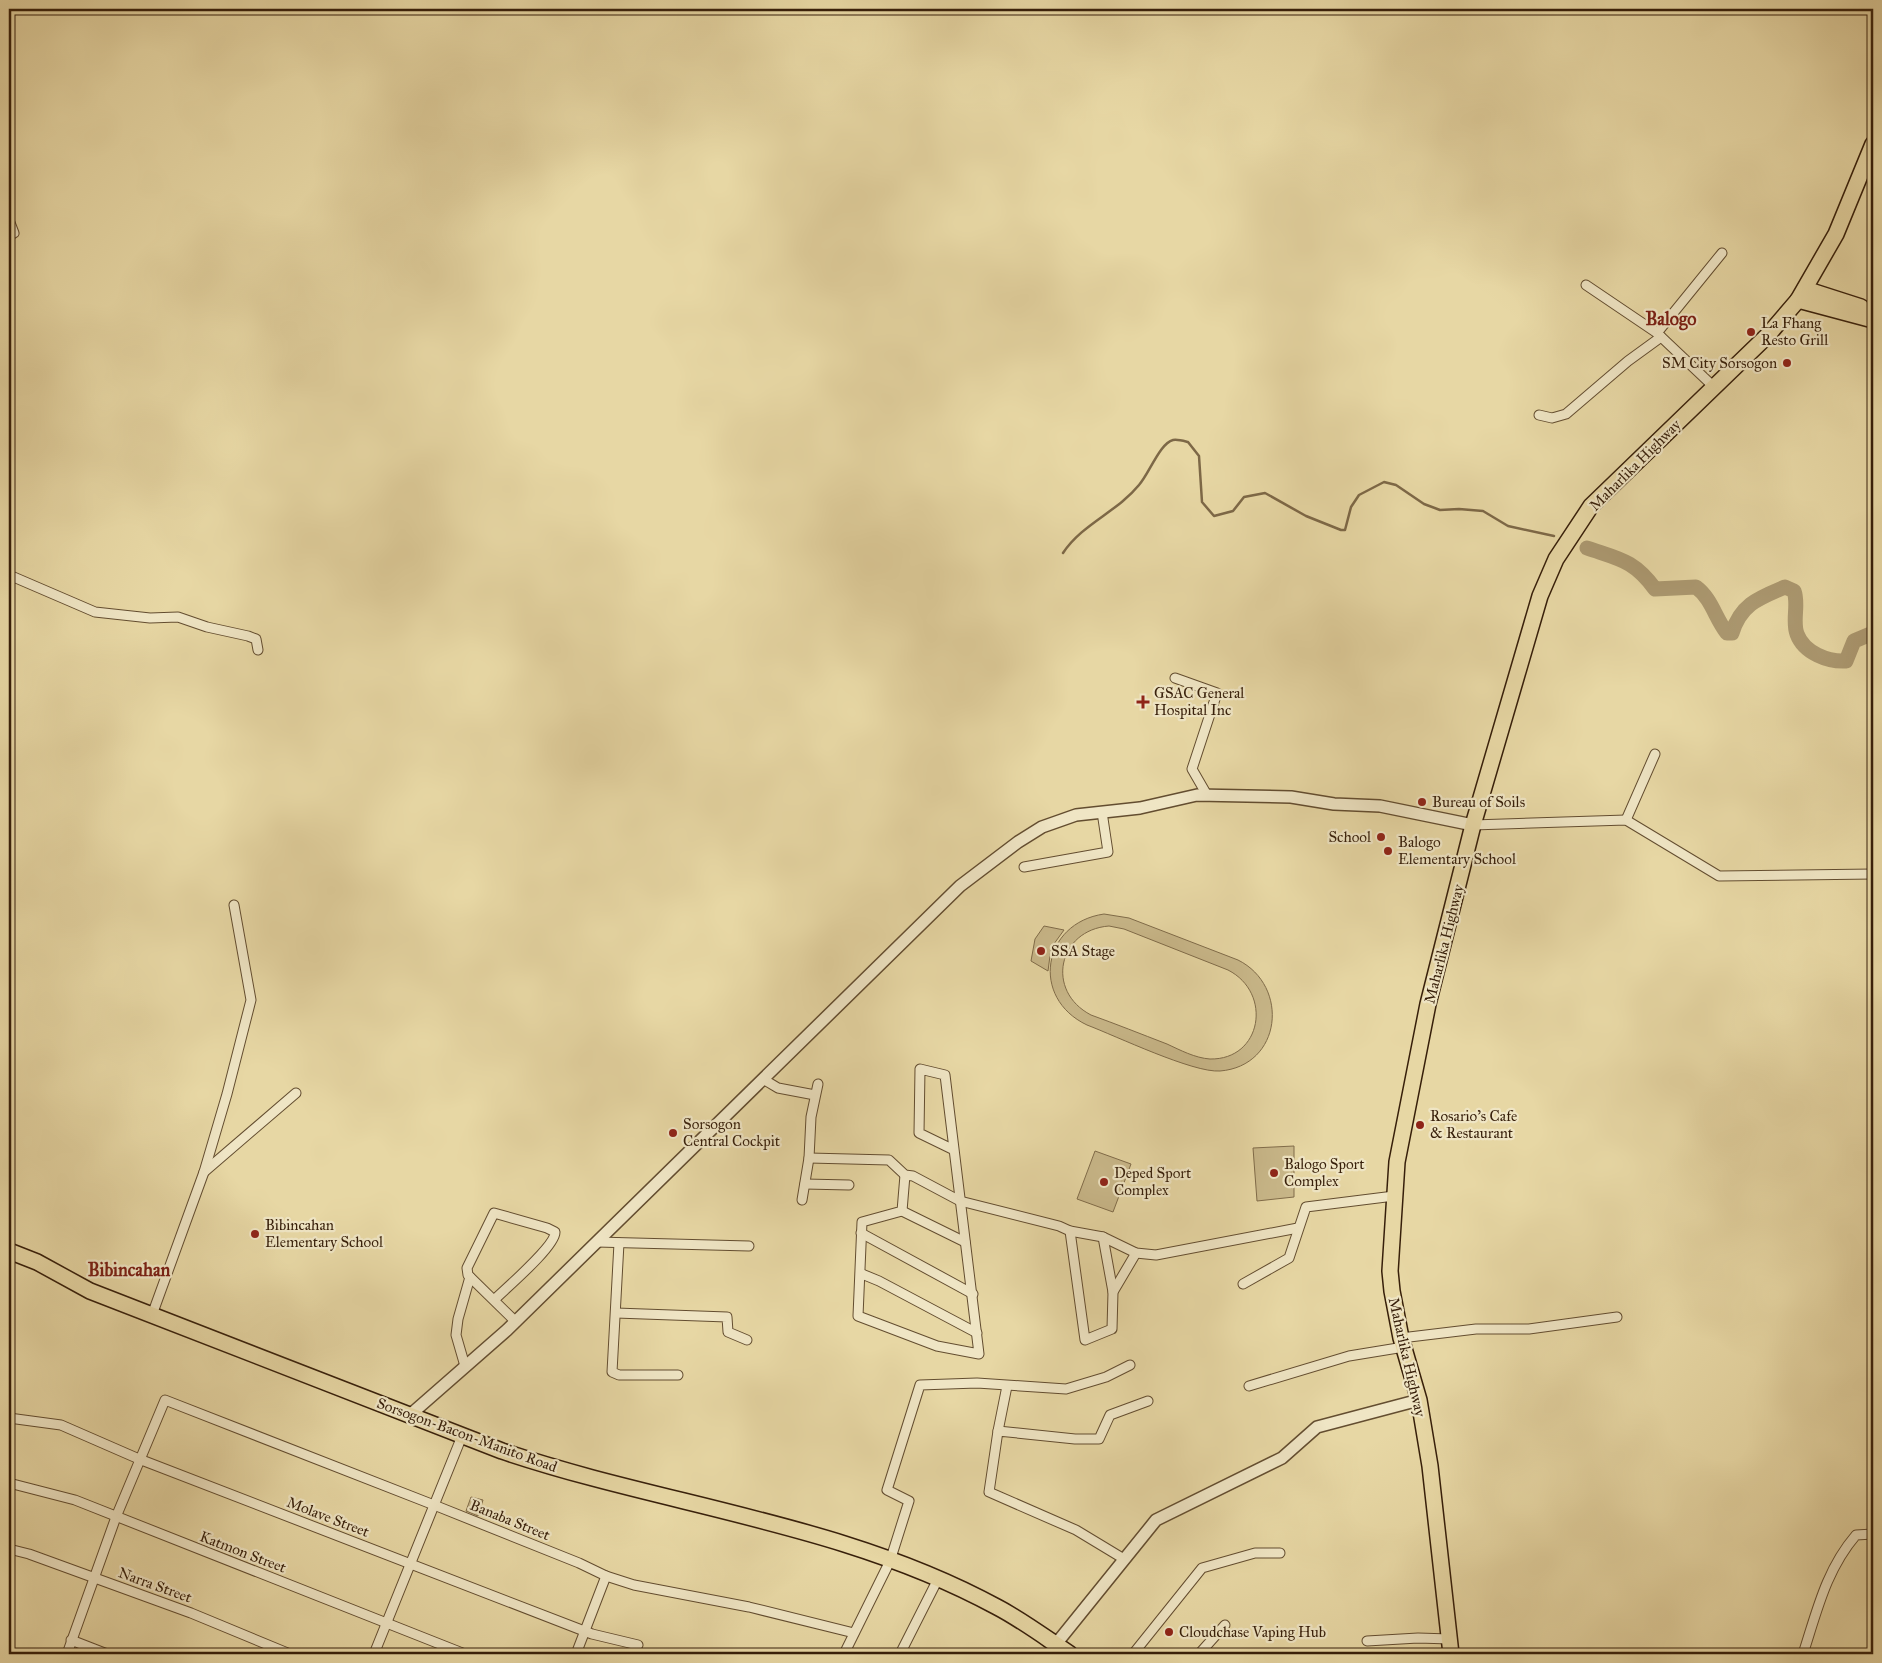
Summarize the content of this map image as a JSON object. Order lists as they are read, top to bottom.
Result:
{
  "streets": {
    "main road": ["Maharlika Highway", "Sorsogon-Bacon-Manito Road"],
    "street": [
      "Molave Street",
      "Banaba Street",
      "Katmon Street",
      "Narra Street"
    ]
  },
  "crossings": [
    ["Molave Street", "Banaba Street"]
  ],
  "districts": ["Balogo", "Bibincahan"],
  "places": {
    "other": [
      "La Fhang Resto Grill",
      "SM City Sorsogon",
      "Bureau of Soils",
      "School",
      "Balogo Elementary School",
      "SSA Stage",
      "Rosario's Cafe & Restaurant",
      "Sorsogon Central Cockpit",
      "Balogo Sport Complex",
      "Deped Sport Complex",
      "Bibincahan Elementary School",
      "Cloudchase Vaping Hub"
    ],
    "health": ["GSAC General Hospital Inc"]
  }
}
